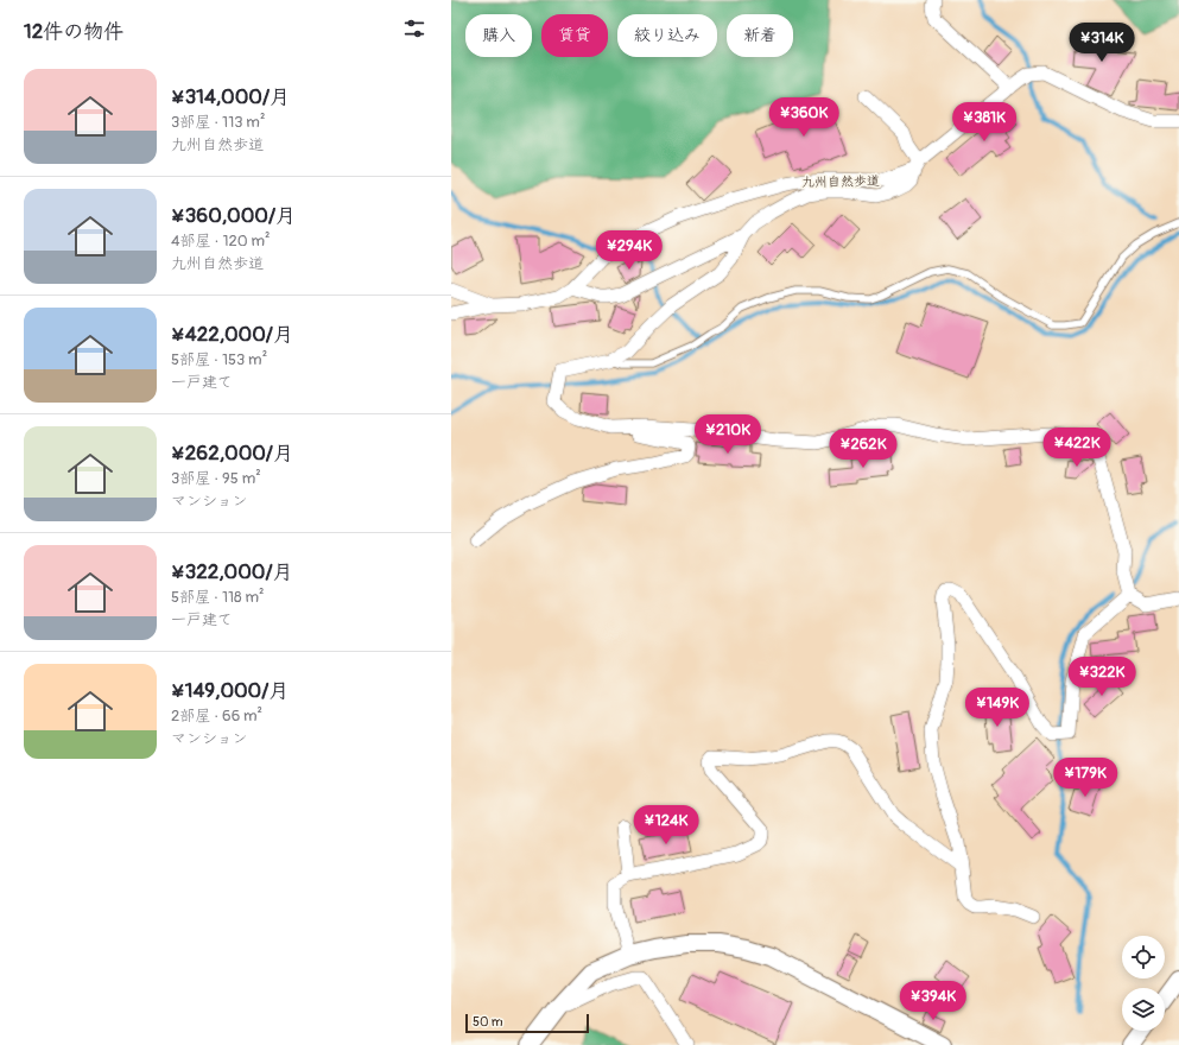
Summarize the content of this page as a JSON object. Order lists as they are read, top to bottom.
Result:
{
  "streets": {
    "street": ["九州自然歩道"]
  },
  "scale_bar": "50 m",
  "page": {
    "heading": "12件の物件",
    "chip": [
      "購入",
      "賃貸",
      "絞り込み",
      "新着"
    ],
    "price": [
      "¥314K",
      "¥360K",
      "¥381K",
      "¥294K",
      "¥210K",
      "¥422K",
      "¥262K",
      "¥322K",
      "¥149K",
      "¥179K",
      "¥124K",
      "¥394K"
    ],
    "list": [
      {
        "name": "¥314,000/月",
        "note": "3部屋 · 113 m² · 九州自然歩道"
      },
      {
        "name": "¥360,000/月",
        "note": "4部屋 · 120 m² · 九州自然歩道"
      },
      {
        "name": "¥422,000/月",
        "note": "5部屋 · 153 m² · 一戸建て"
      },
      {
        "name": "¥262,000/月",
        "note": "3部屋 · 95 m² · マンション"
      },
      {
        "name": "¥322,000/月",
        "note": "5部屋 · 118 m² · 一戸建て"
      },
      {
        "name": "¥149,000/月",
        "note": "2部屋 · 66 m² · マンション"
      }
    ],
    "scale": "50 m"
  }
}
